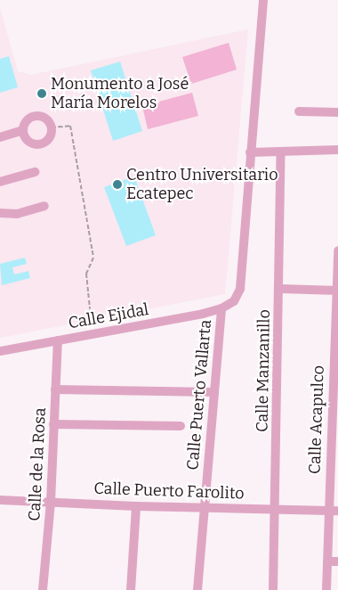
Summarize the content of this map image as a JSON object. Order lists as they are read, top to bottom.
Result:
{
  "streets": {
    "street": [
      "Calle Ejidal",
      "Calle Manzanillo",
      "Calle Puerto Vallarta",
      "Calle Acapulco",
      "Calle de la Rosa",
      "Calle Puerto Farolito"
    ]
  },
  "crossings": [
    ["Calle Ejidal", "Calle Puerto Vallarta"],
    ["Calle Ejidal", "Calle de la Rosa"],
    ["Calle Manzanillo", "Calle Puerto Farolito"],
    ["Calle Puerto Vallarta", "Calle Puerto Farolito"],
    ["Calle Acapulco", "Calle Puerto Farolito"],
    ["Calle de la Rosa", "Calle Puerto Farolito"]
  ],
  "places": ["Monumento a José María Morelos", "Centro Universitario Ecatepec"]
}
